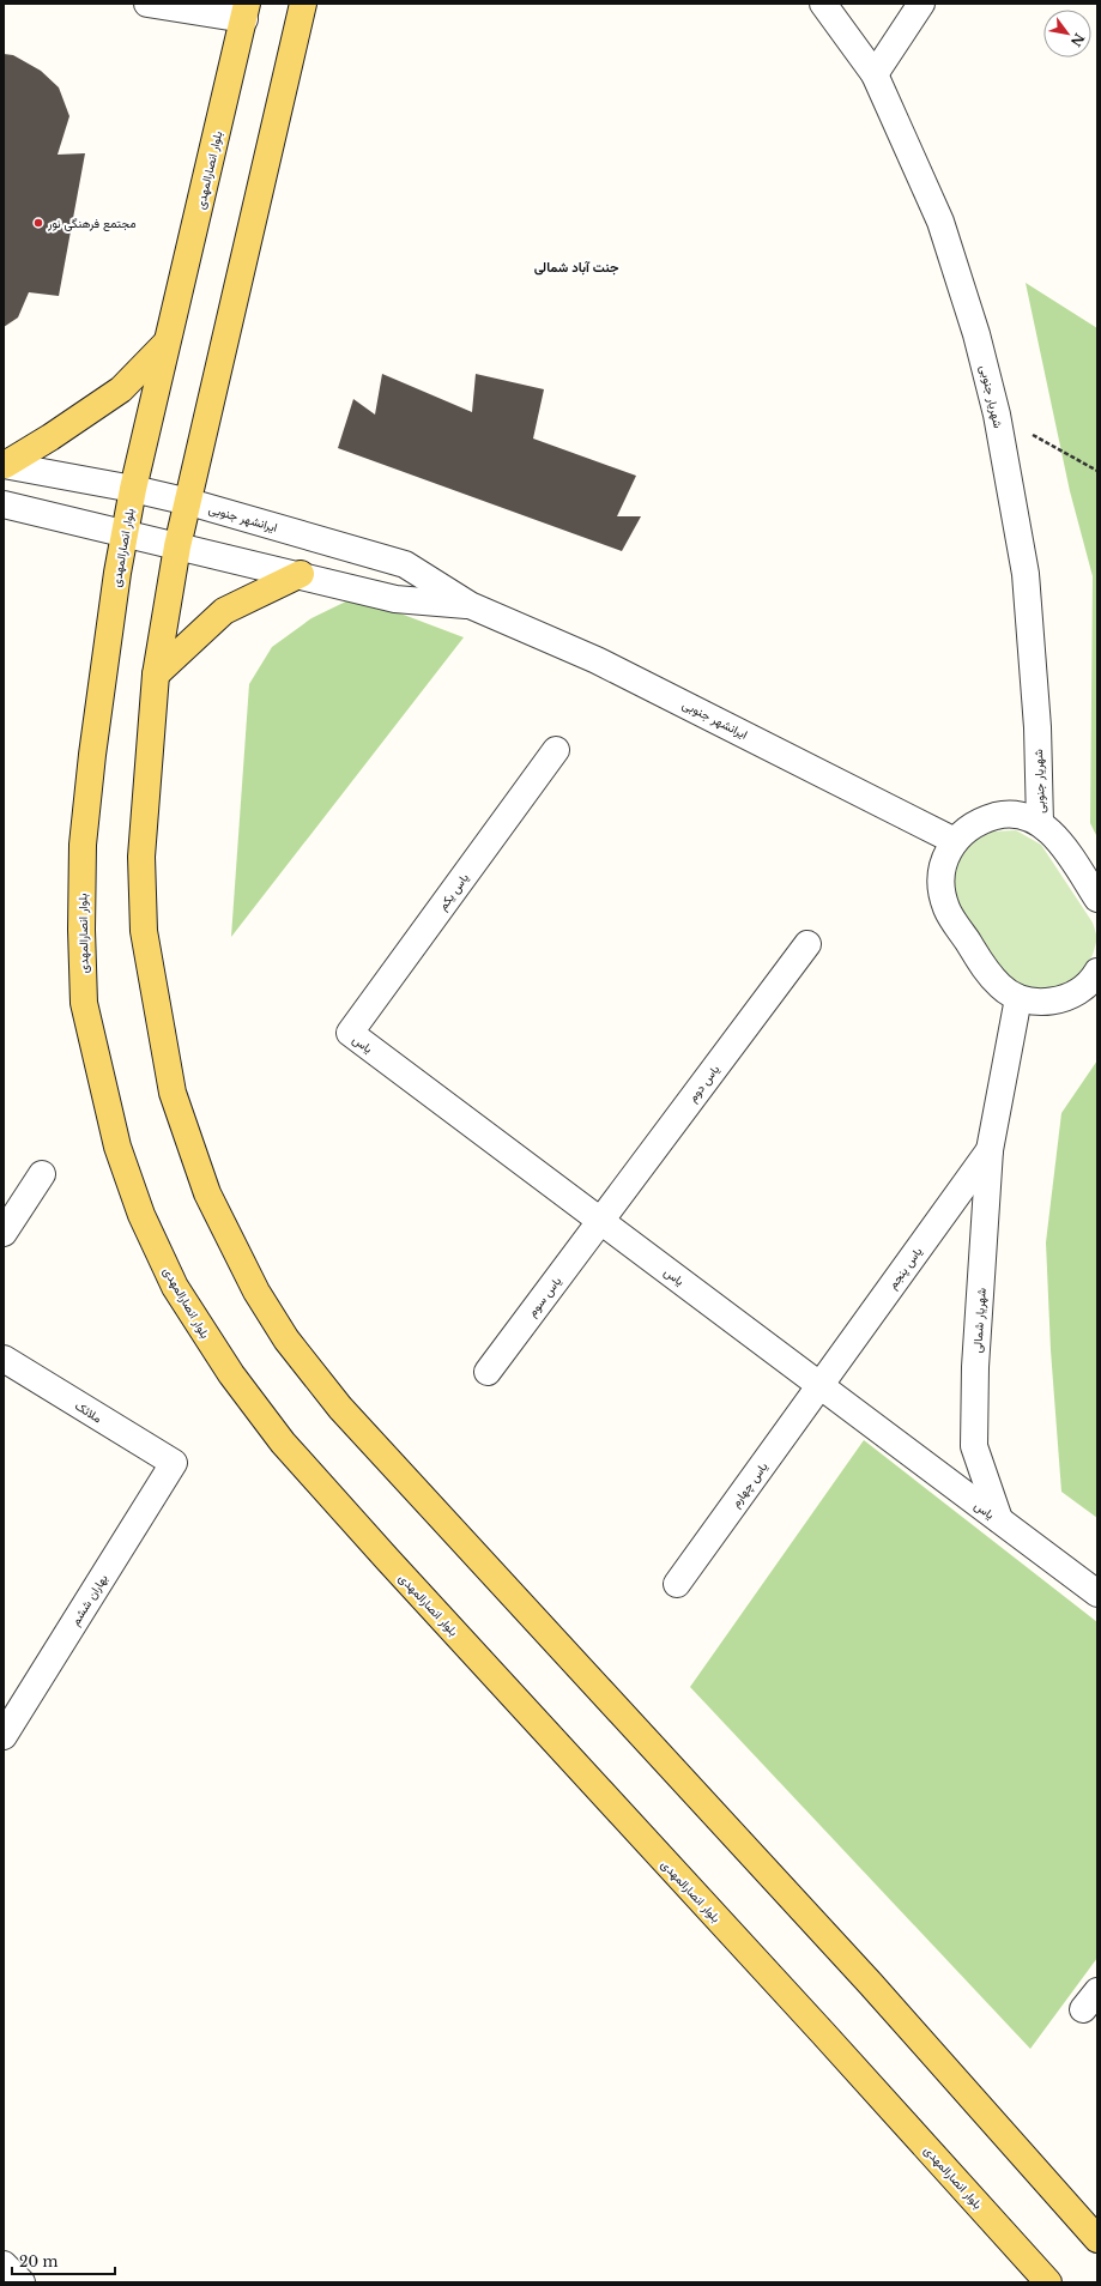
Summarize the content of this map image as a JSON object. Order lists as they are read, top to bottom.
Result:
{
  "streets": {
    "main road": ["بلوار انصارالمهدی"],
    "street": [
      "شهریار جنوبی",
      "ایرانشهر جنوبی",
      "یاس یکم",
      "یاس",
      "یاس دوم",
      "یاس پنجم",
      "یاس سوم",
      "شهریار شمالی",
      "ملائک",
      "یاس چهارم",
      "بهاران ششم"
    ]
  },
  "crossings": [
    ["بلوار انصارالمهدی", "ایرانشهر جنوبی"],
    ["یاس یکم", "یاس"],
    ["یاس", "یاس دوم"],
    ["یاس", "یاس پنجم"],
    ["یاس", "یاس سوم"],
    ["یاس", "شهریار شمالی"],
    ["یاس", "یاس چهارم"],
    ["یاس دوم", "یاس سوم"],
    ["یاس پنجم", "شهریار شمالی"],
    ["یاس پنجم", "یاس چهارم"],
    ["ملائک", "بهاران ششم"]
  ],
  "districts": ["جنت‌ آباد شمالی"],
  "places": ["مجتمع فرهنگی نور"],
  "scale_bar": "20 m",
  "north": "bottom right"
}
